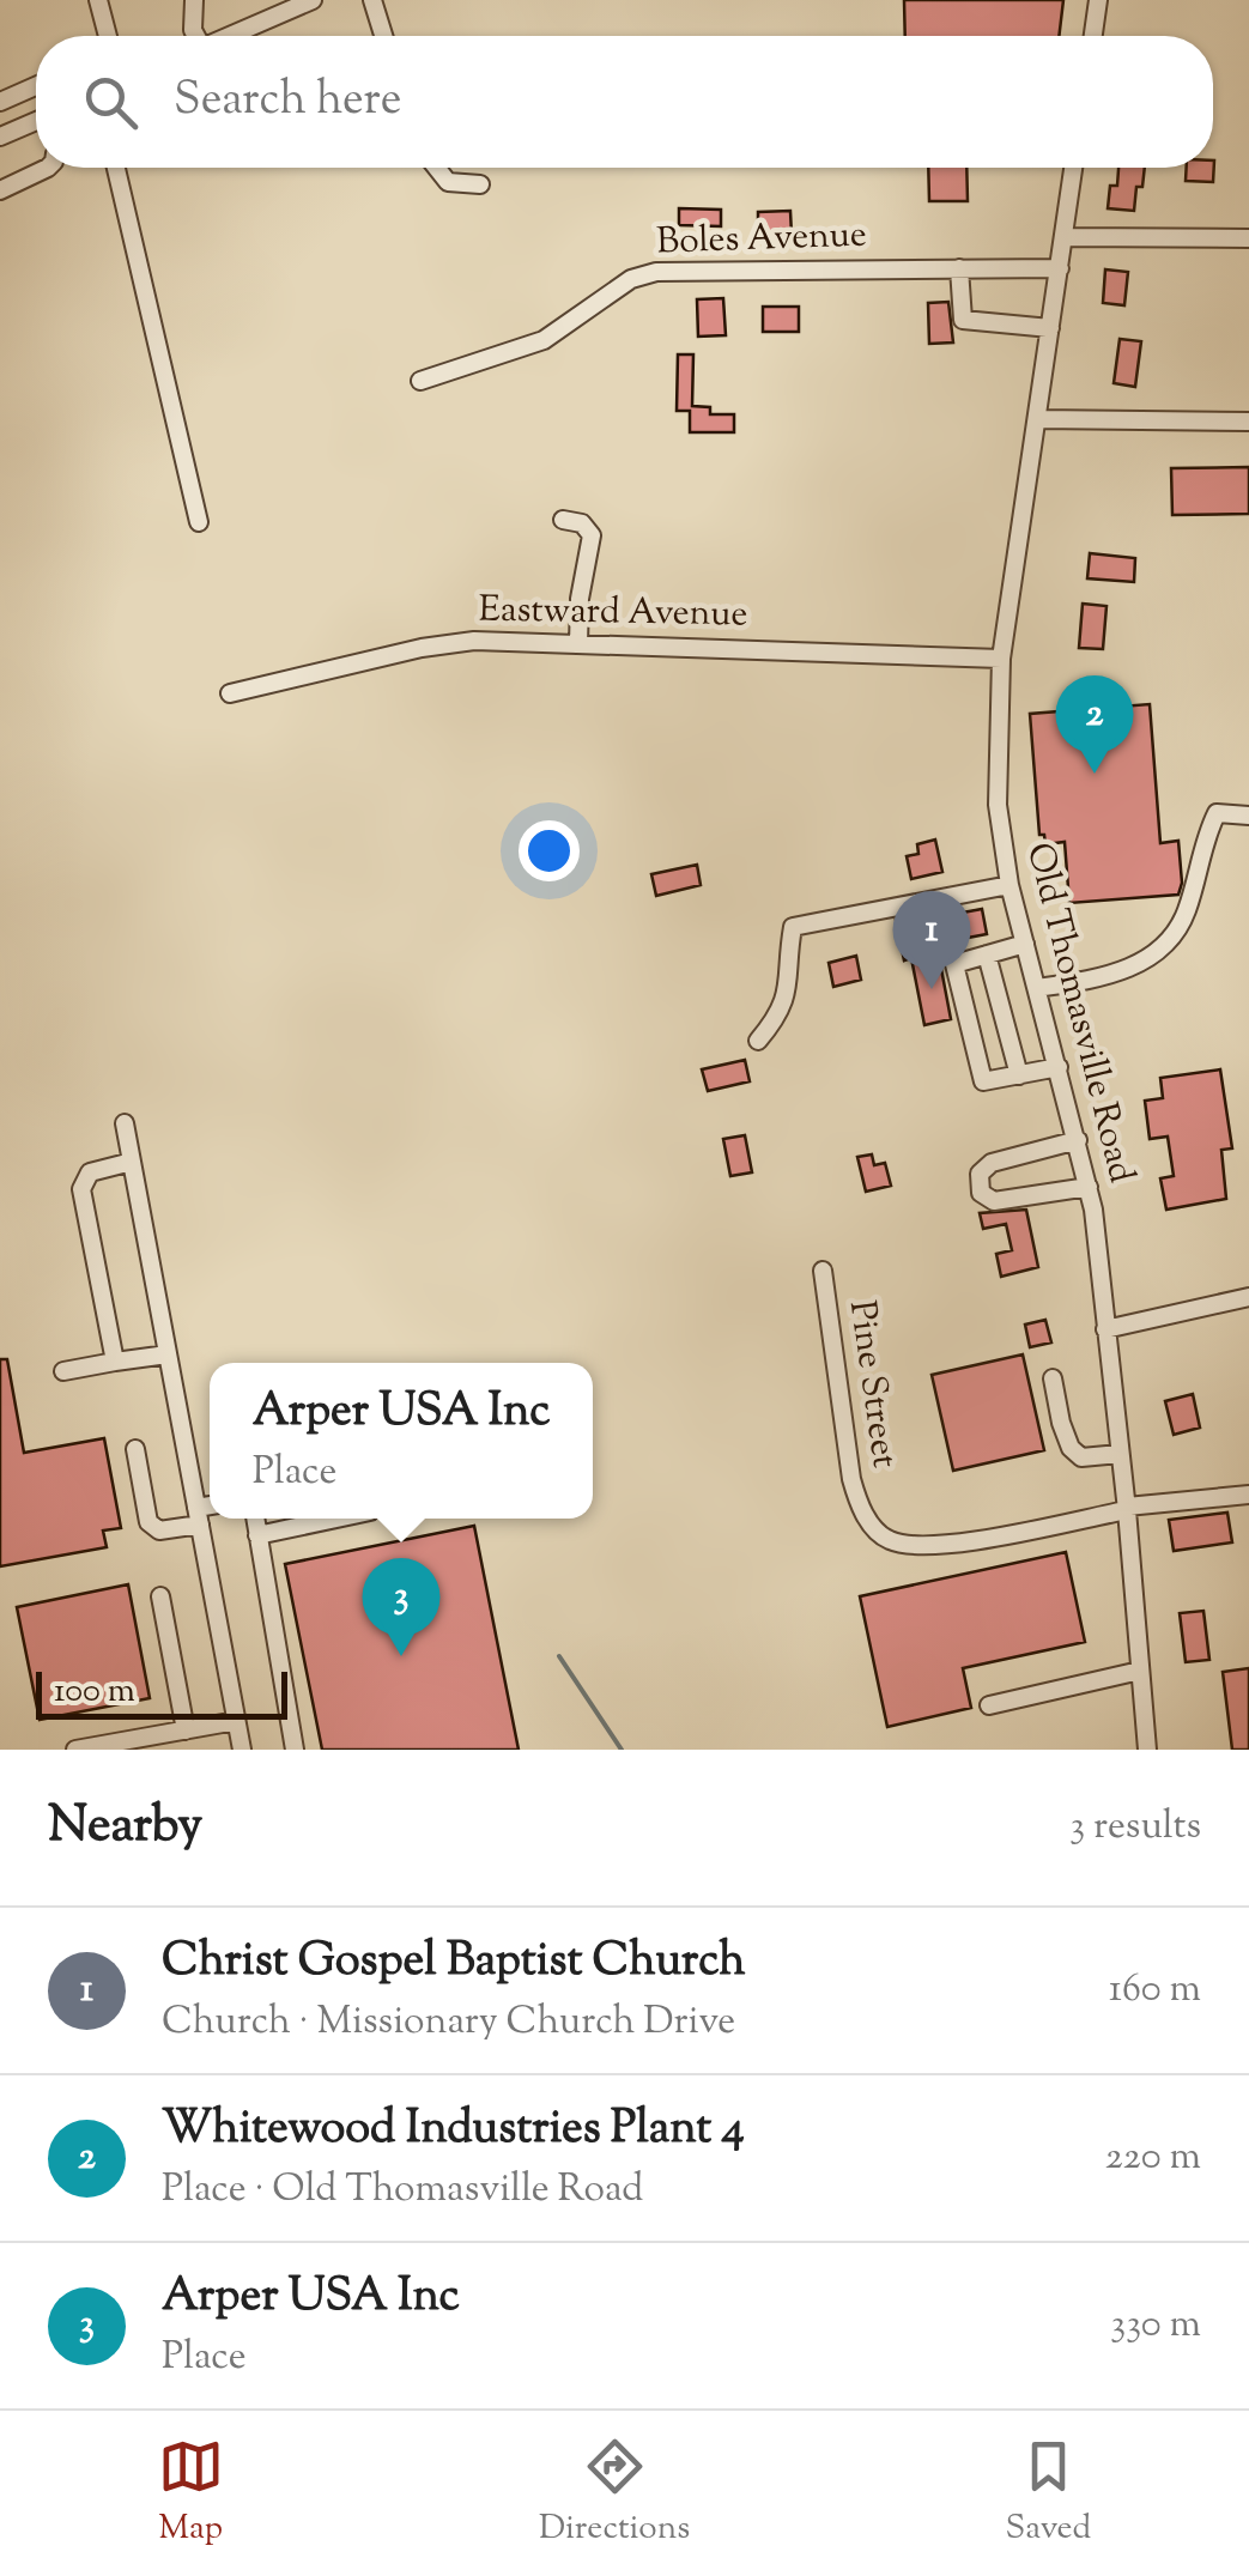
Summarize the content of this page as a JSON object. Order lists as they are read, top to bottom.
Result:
{
  "streets": {
    "street": [
      "Boles Avenue",
      "Eastward Avenue",
      "Old Thomasville Road",
      "Pine Street"
    ]
  },
  "crossings": [
    ["Boles Avenue", "Old Thomasville Road"],
    ["Eastward Avenue", "Old Thomasville Road"],
    ["Old Thomasville Road", "Pine Street"]
  ],
  "scale_bar": "100 m",
  "page": {
    "search": "Search here",
    "pins": ["2", "1", "3"],
    "popup": ["Arper USA Inc", "Place"],
    "scale": "100 m",
    "heading": ["Nearby", "3 results"],
    "list": [
      {
        "mark": "1",
        "name": "Christ Gospel Baptist Church",
        "note": "Church · Missionary Church Drive",
        "value": "160 m"
      },
      {
        "mark": "2",
        "name": "Whitewood Industries Plant 4",
        "note": "Place · Old Thomasville Road",
        "value": "220 m"
      },
      {
        "mark": "3",
        "name": "Arper USA Inc",
        "note": "Place",
        "value": "330 m"
      }
    ],
    "nav": ["Map", "Directions", "Saved"]
  }
}
